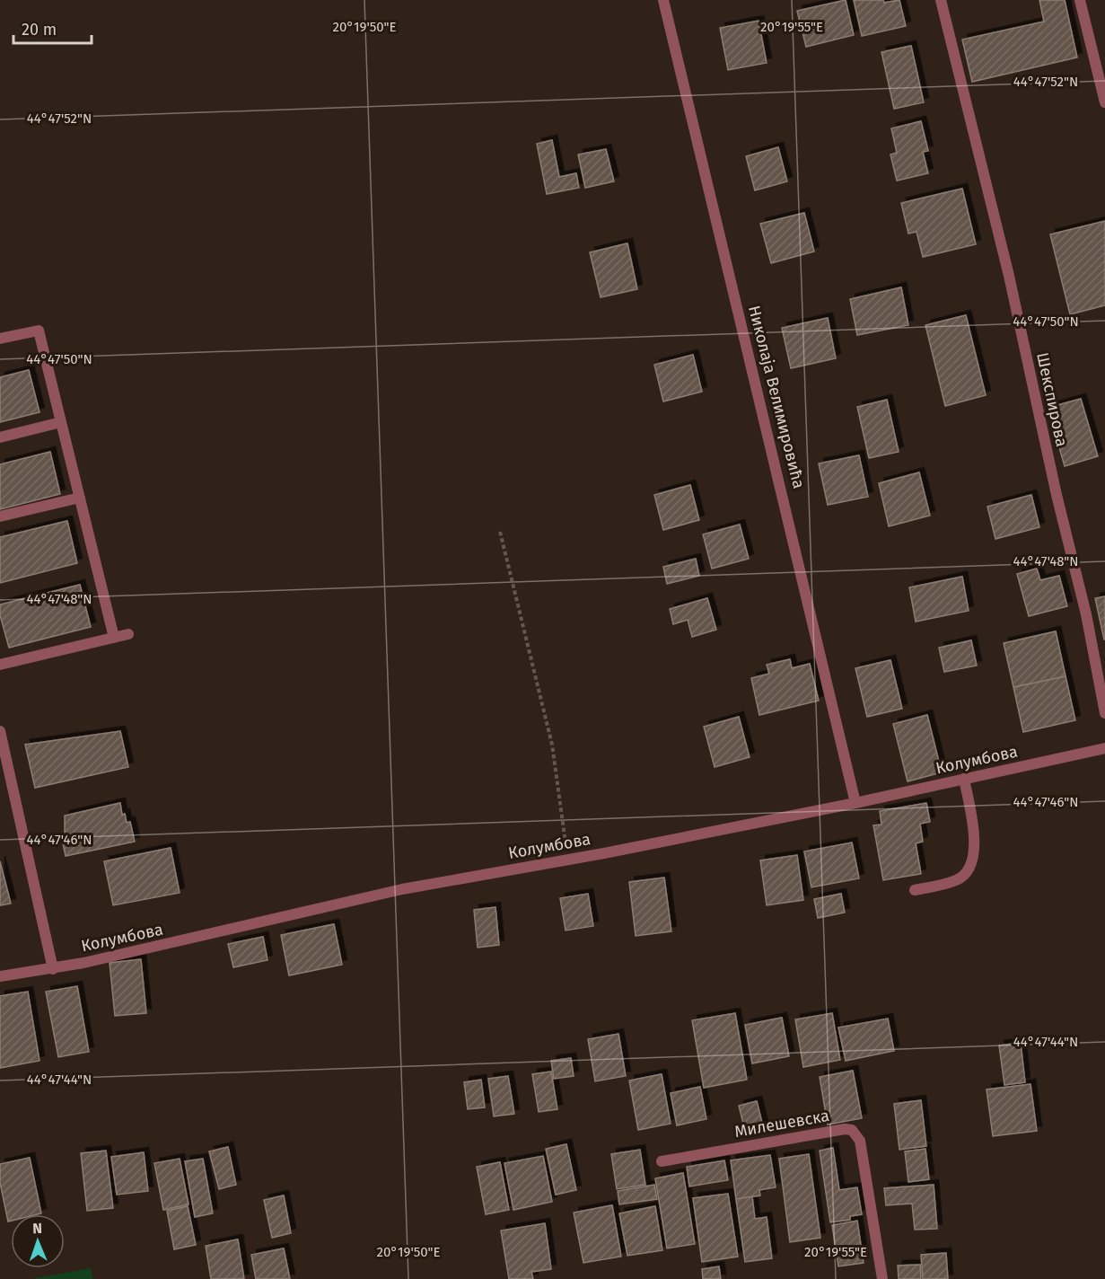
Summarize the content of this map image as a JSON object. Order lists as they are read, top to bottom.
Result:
{
  "streets": {
    "street": [
      "Николаја Велимировића",
      "Шекспирова",
      "Колумбова",
      "Милешевска"
    ]
  },
  "crossings": [
    ["Николаја Велимировића", "Колумбова"]
  ],
  "scale_bar": "20 m",
  "north": "top",
  "coordinates": [
    "20°19'50\"E",
    "20°19'55\"E",
    "44°47'52\"N",
    "44°47'50\"N",
    "44°47'48\"N",
    "44°47'46\"N",
    "44°47'44\"N"
  ]
}
